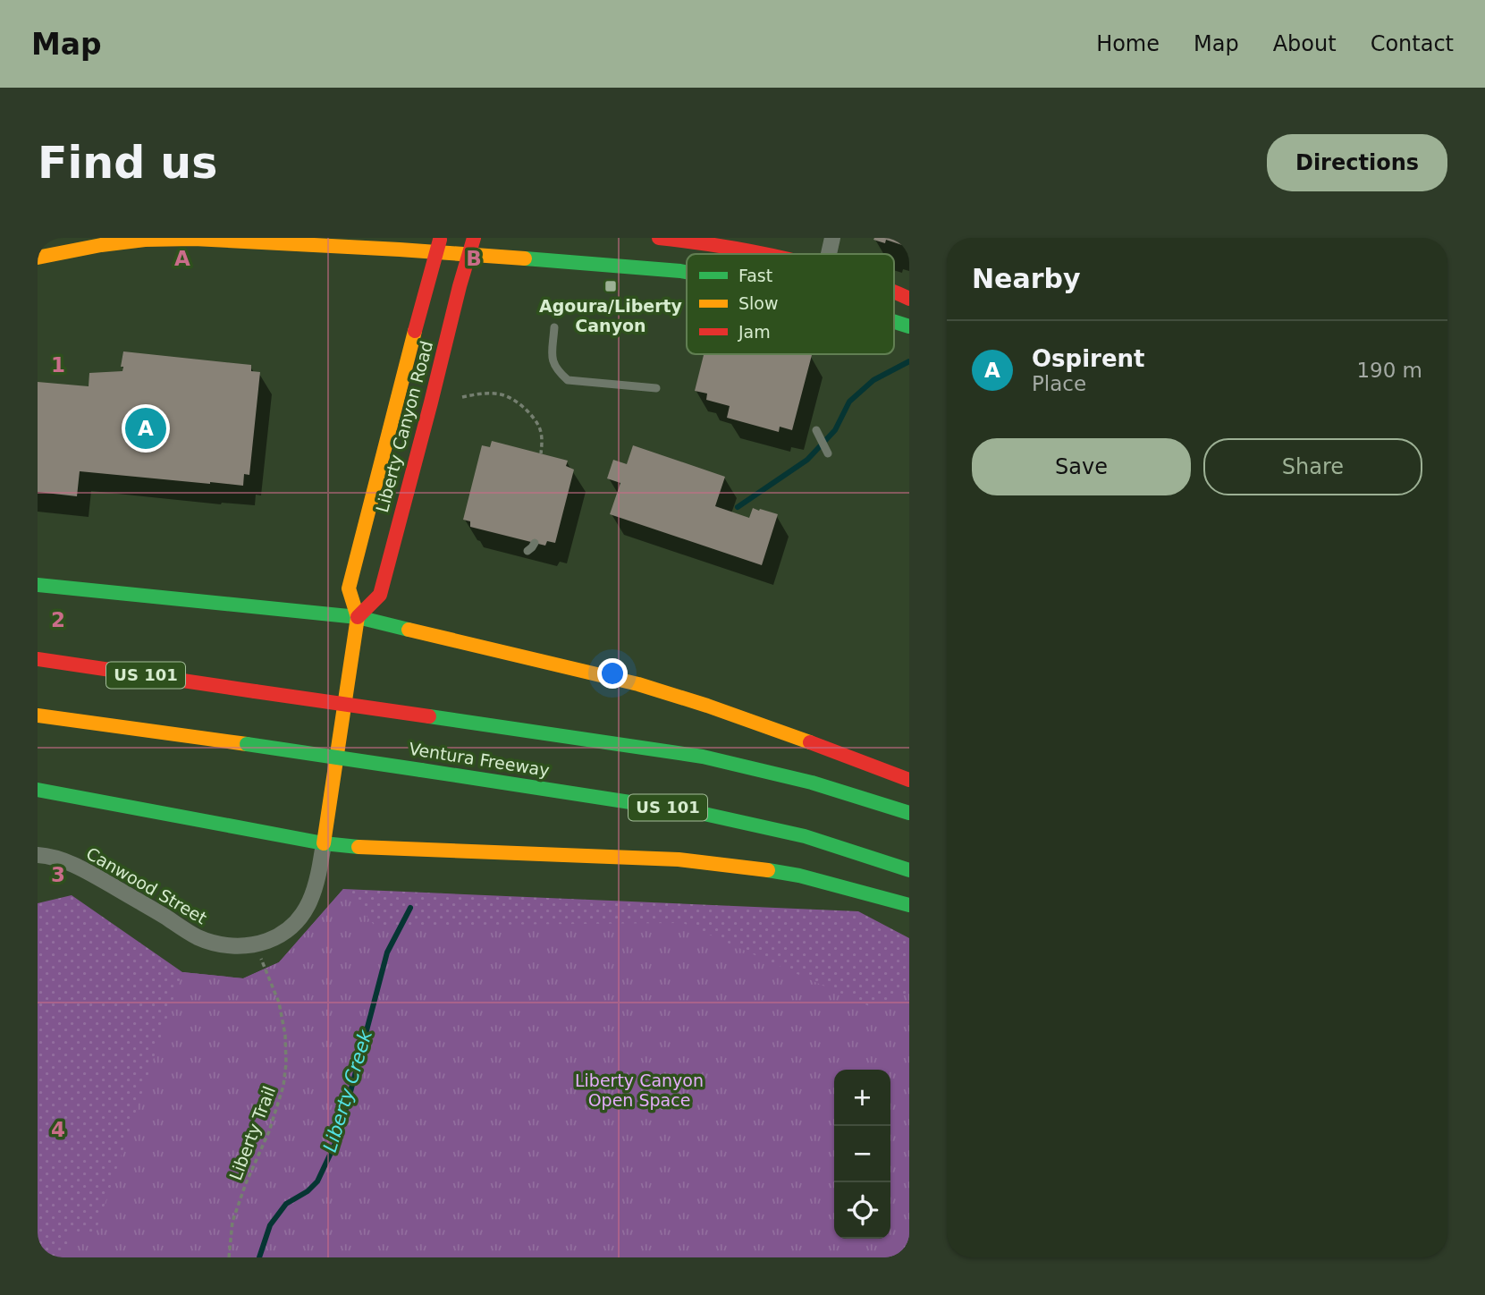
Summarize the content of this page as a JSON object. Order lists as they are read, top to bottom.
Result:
{
  "streets": {
    "main road": ["Liberty Canyon Road", "US 101", "Ventura Freeway"],
    "street": ["Canwood Street"],
    "path": ["Liberty Trail"]
  },
  "crossings": [
    ["Liberty Canyon Road", "Canwood Street"],
    ["Canwood Street", "Liberty Trail"]
  ],
  "water": ["Liberty Creek"],
  "parks": ["Liberty Canyon Open Space"],
  "places": {
    "transit": ["Agoura/Liberty Canyon"]
  },
  "legend": ["Fast", "Slow", "Jam"],
  "page": {
    "header": "Map",
    "nav": [
      "Home",
      "Map",
      "About",
      "Contact"
    ],
    "buttons": [
      "Directions",
      ["Save", "Share"]
    ],
    "title": "Find us",
    "heading": "Nearby",
    "list": [
      {
        "mark": "A",
        "name": "Ospirent",
        "note": "Place",
        "value": "190 m"
      }
    ],
    "pins": "A",
    "map_buttons": ["+", "−"]
  },
  "grid": {
    "columns": ["A", "B"],
    "rows": [
      "1",
      "2",
      "3",
      "4"
    ]
  }
}
